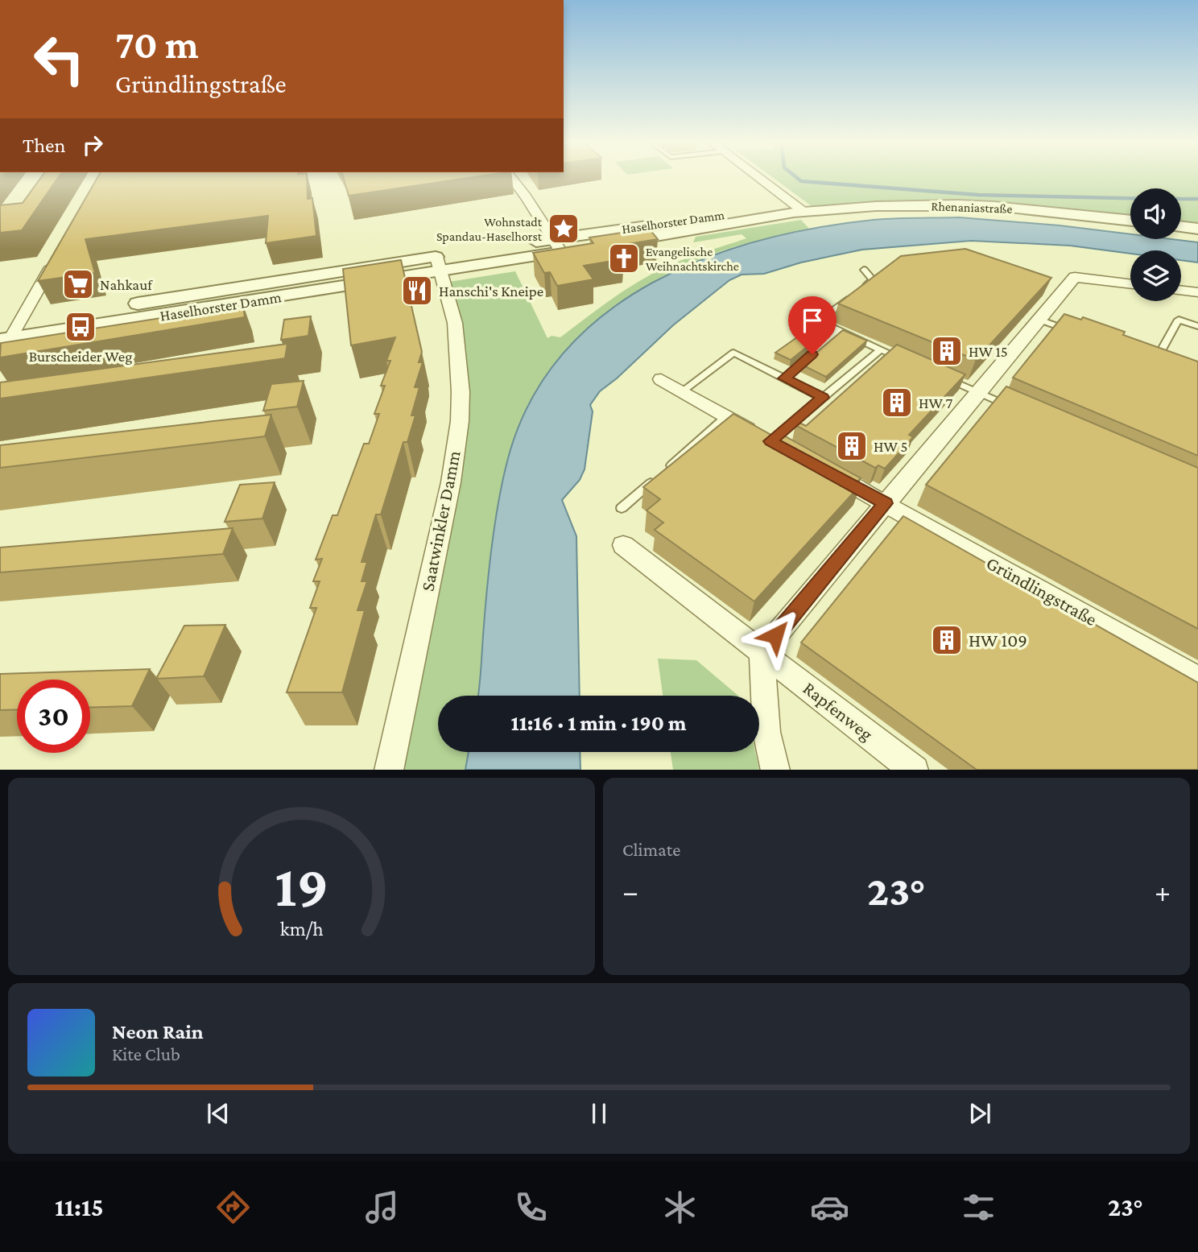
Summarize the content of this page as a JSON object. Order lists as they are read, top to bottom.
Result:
{
  "streets": {
    "street": [
      "Rhenaniastraße",
      "Haselhorster Damm",
      "Saatwinkler Damm",
      "Gründlingstraße",
      "Rapfenweg"
    ]
  },
  "crossings": [
    ["Rhenaniastraße", "Haselhorster Damm"],
    ["Haselhorster Damm", "Saatwinkler Damm"]
  ],
  "places": {
    "place": ["Wohnstadt Spandau-Haselhorst"],
    "church": ["Evangelische Weihnachtskirche"],
    "supermarket": ["Nahkauf"],
    "restaurant": ["Hanschi's Kneipe"],
    "bus stop": ["Burscheider Weg"],
    "building": [
      "HW 15",
      "HW 7",
      "HW 5",
      "HW 109"
    ]
  },
  "page": {
    "turn": ["70 m", "Gründlingstraße"],
    "then": "Then",
    "limit": "30",
    "trip": "11:16 · 1 min · 190 m",
    "tile": "Climate",
    "heat": ["−", "23°", "+"],
    "song": ["Neon Rain", "Kite Club"],
    "tabs": ["11:15", "23°"],
    "gauge": ["19", "km/h"]
  }
}
